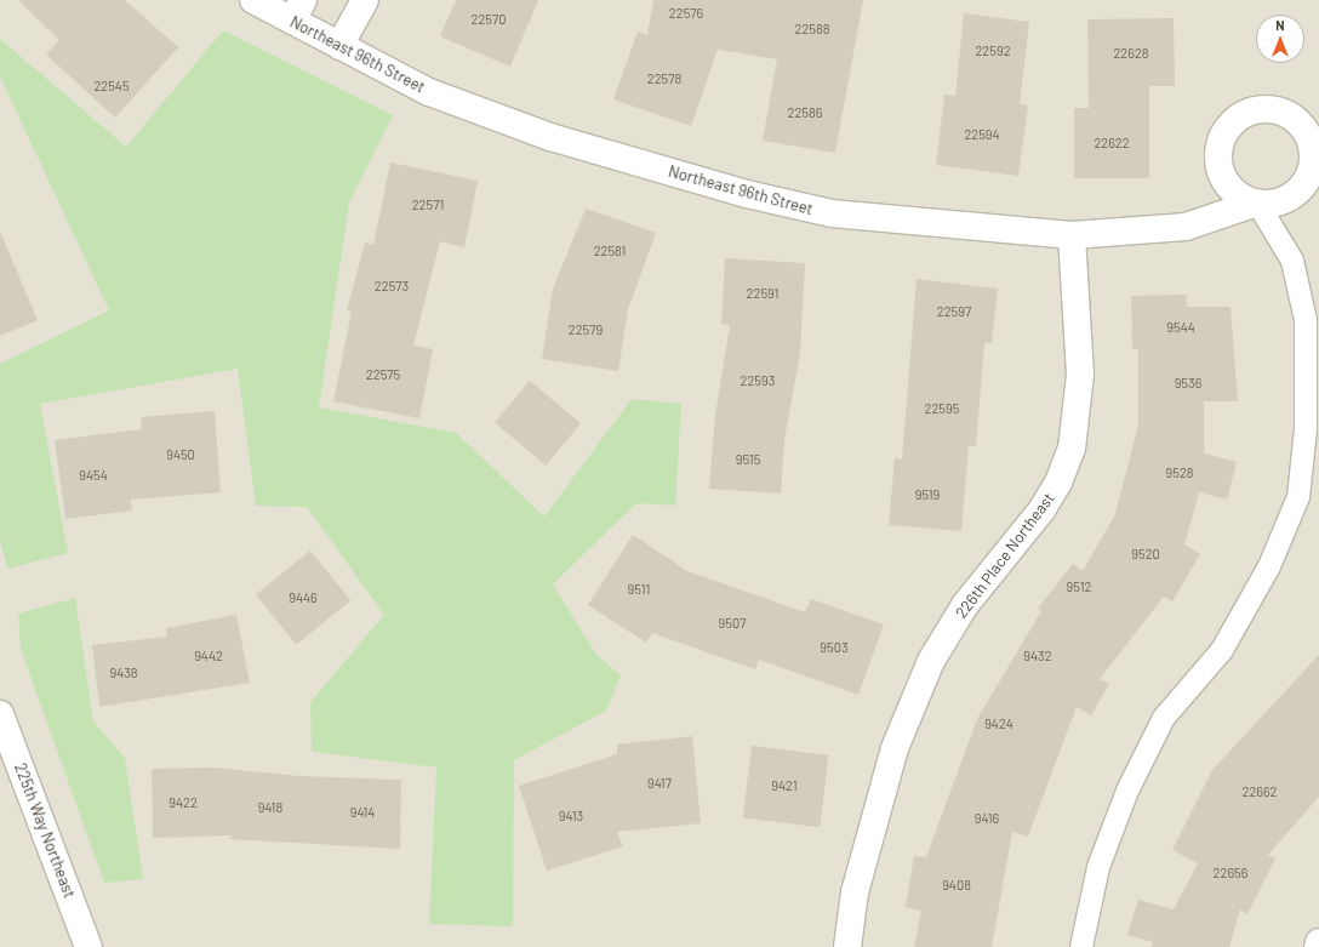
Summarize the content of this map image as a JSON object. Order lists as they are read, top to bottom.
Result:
{
  "streets": {
    "street": ["Northeast 96th Street", "226th Place Northeast", "225th Way Northeast"]
  },
  "crossings": [
    ["Northeast 96th Street", "226th Place Northeast"]
  ],
  "house_numbers": [
    "22576",
    "22570",
    "22588",
    "22592",
    "22628",
    "22578",
    "22545",
    "22586",
    "22594",
    "22622",
    "22571",
    "22581",
    "22573",
    "22591",
    "22597",
    "9544",
    "22579",
    "22575",
    "22593",
    "9536",
    "22595",
    "9450",
    "9515",
    "9528",
    "9454",
    "9519",
    "9520",
    "9512",
    "9511",
    "9446",
    "9507",
    "9503",
    "9442",
    "9432",
    "9438",
    "9424",
    "9417",
    "9421",
    "22662",
    "9422",
    "9418",
    "9414",
    "9413",
    "9416",
    "22656",
    "9408"
  ],
  "north": "top"
}
